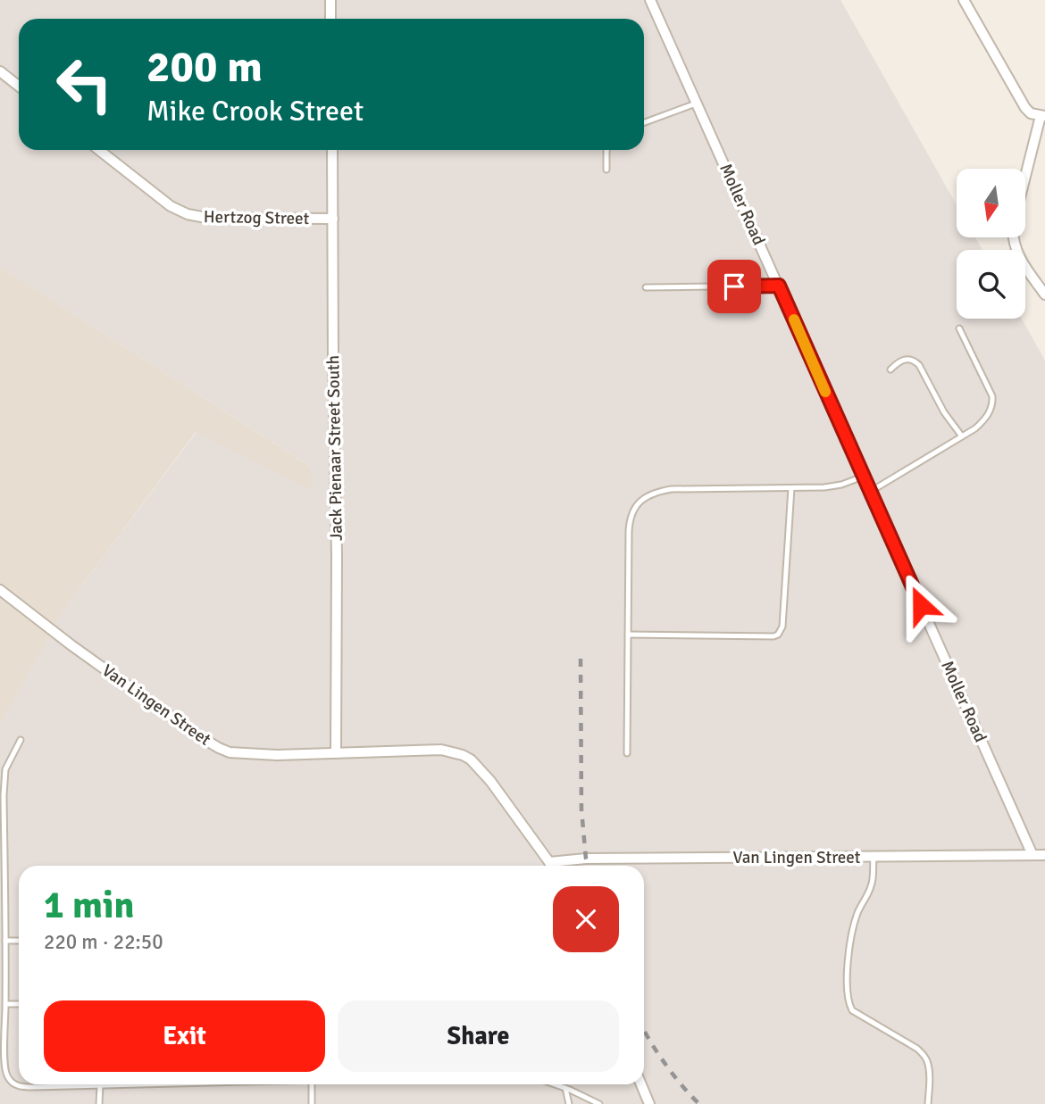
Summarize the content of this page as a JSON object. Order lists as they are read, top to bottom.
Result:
{
  "streets": {
    "street": [
      "Moller Road",
      "Hertzog Street",
      "Jack Pienaar Street South",
      "Van Lingen Street"
    ]
  },
  "crossings": [
    ["Moller Road", "Van Lingen Street"],
    ["Hertzog Street", "Jack Pienaar Street South"],
    ["Jack Pienaar Street South", "Van Lingen Street"]
  ],
  "north": "bottom",
  "page": {
    "turn": ["200 m", "Mike Crook Street"],
    "heading": ["1 min", "220 m · 22:50"],
    "buttons": ["Exit", "Share"]
  }
}
